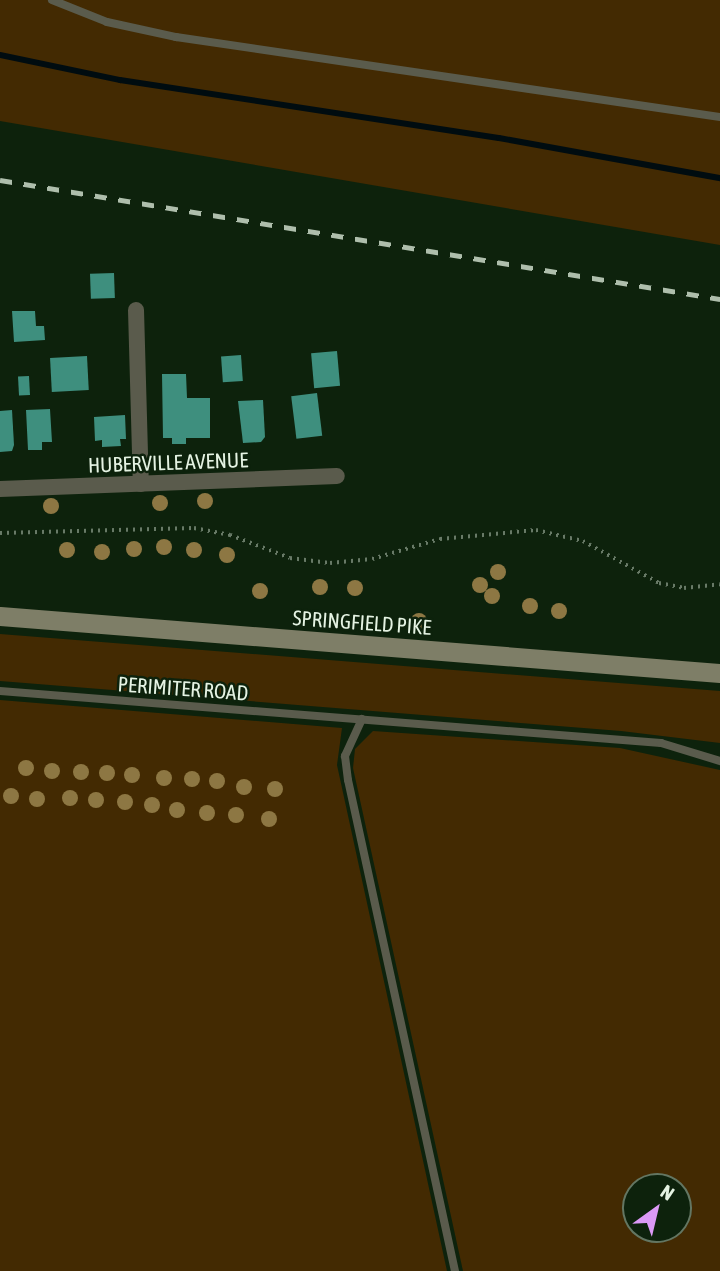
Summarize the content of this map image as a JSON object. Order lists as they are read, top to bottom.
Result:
{
  "streets": {
    "main road": ["SPRINGFIELD PIKE"],
    "street": ["HUBERVILLE AVENUE"],
    "lane": ["PERIMITER ROAD"]
  },
  "north": "top right"
}
